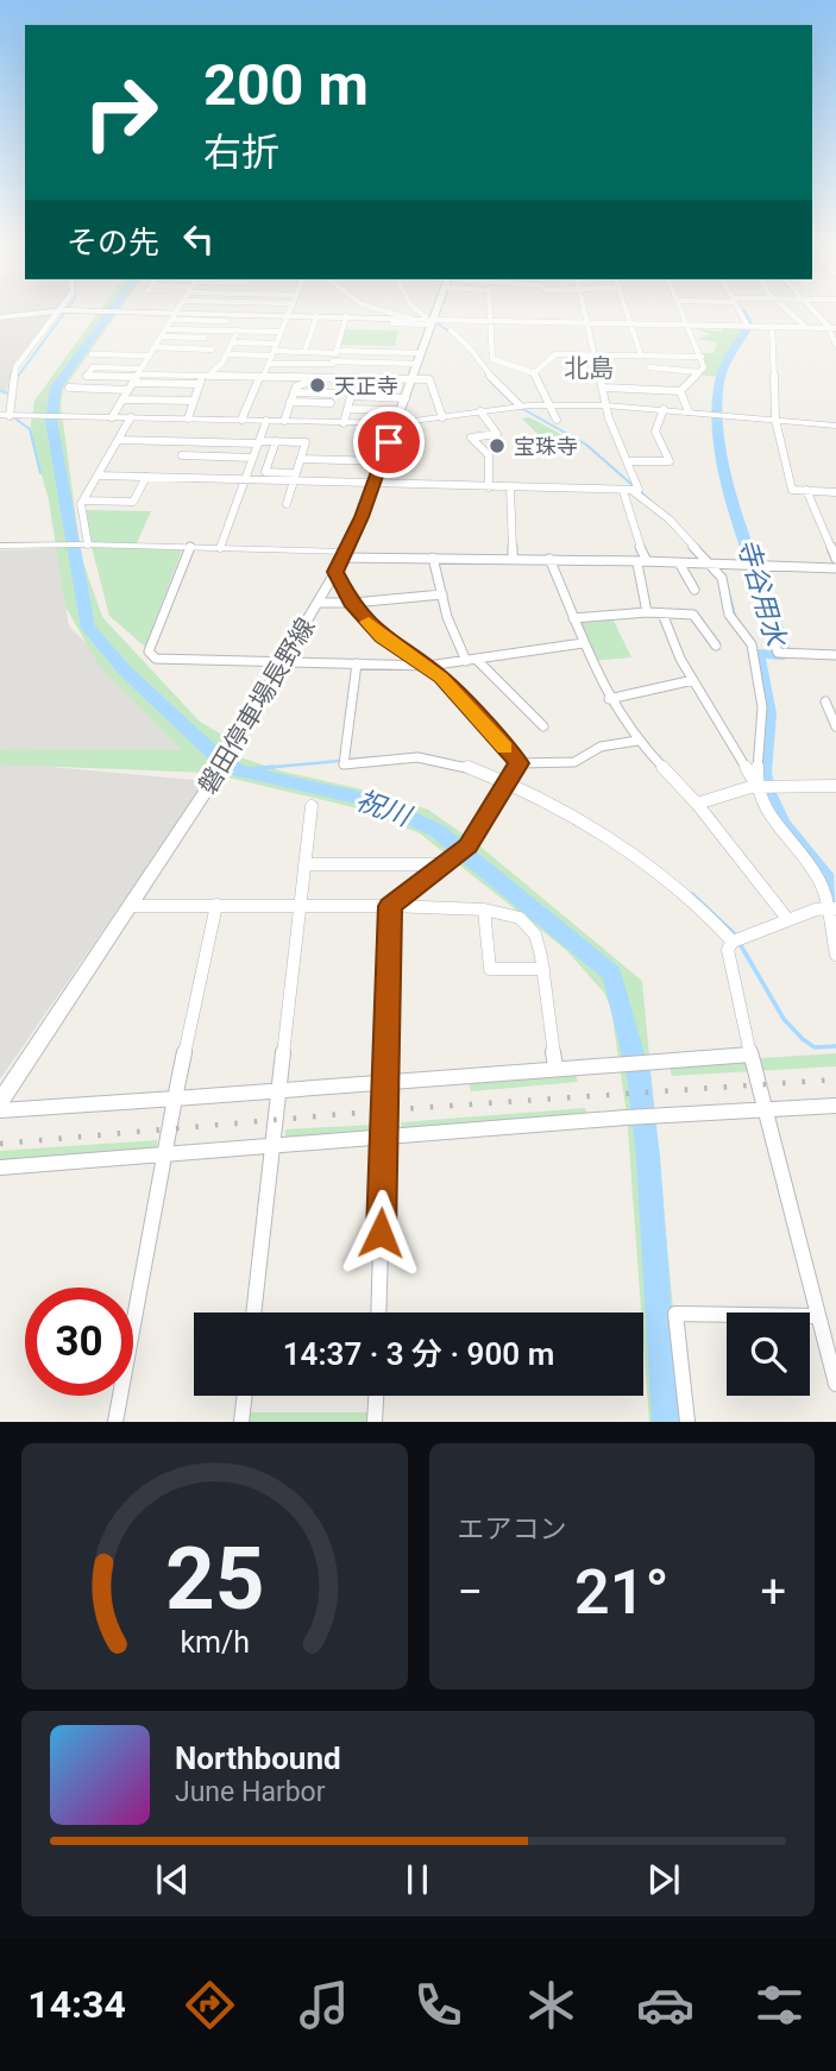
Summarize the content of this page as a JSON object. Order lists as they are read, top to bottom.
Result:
{
  "streets": {
    "main road": ["磐田停車場長野線"]
  },
  "districts": ["北島"],
  "water": ["寺谷用水", "祝川"],
  "places": ["天正寺", "宝珠寺"],
  "page": {
    "turn": ["200 m", "右折"],
    "then": "その先",
    "limit": "30",
    "trip": "14:37 · 3 分 · 900 m",
    "tile": "エアコン",
    "heat": ["−", "21°", "+"],
    "song": ["Northbound", "June Harbor"],
    "tabs": "14:34",
    "gauge": ["25", "km/h"]
  }
}
